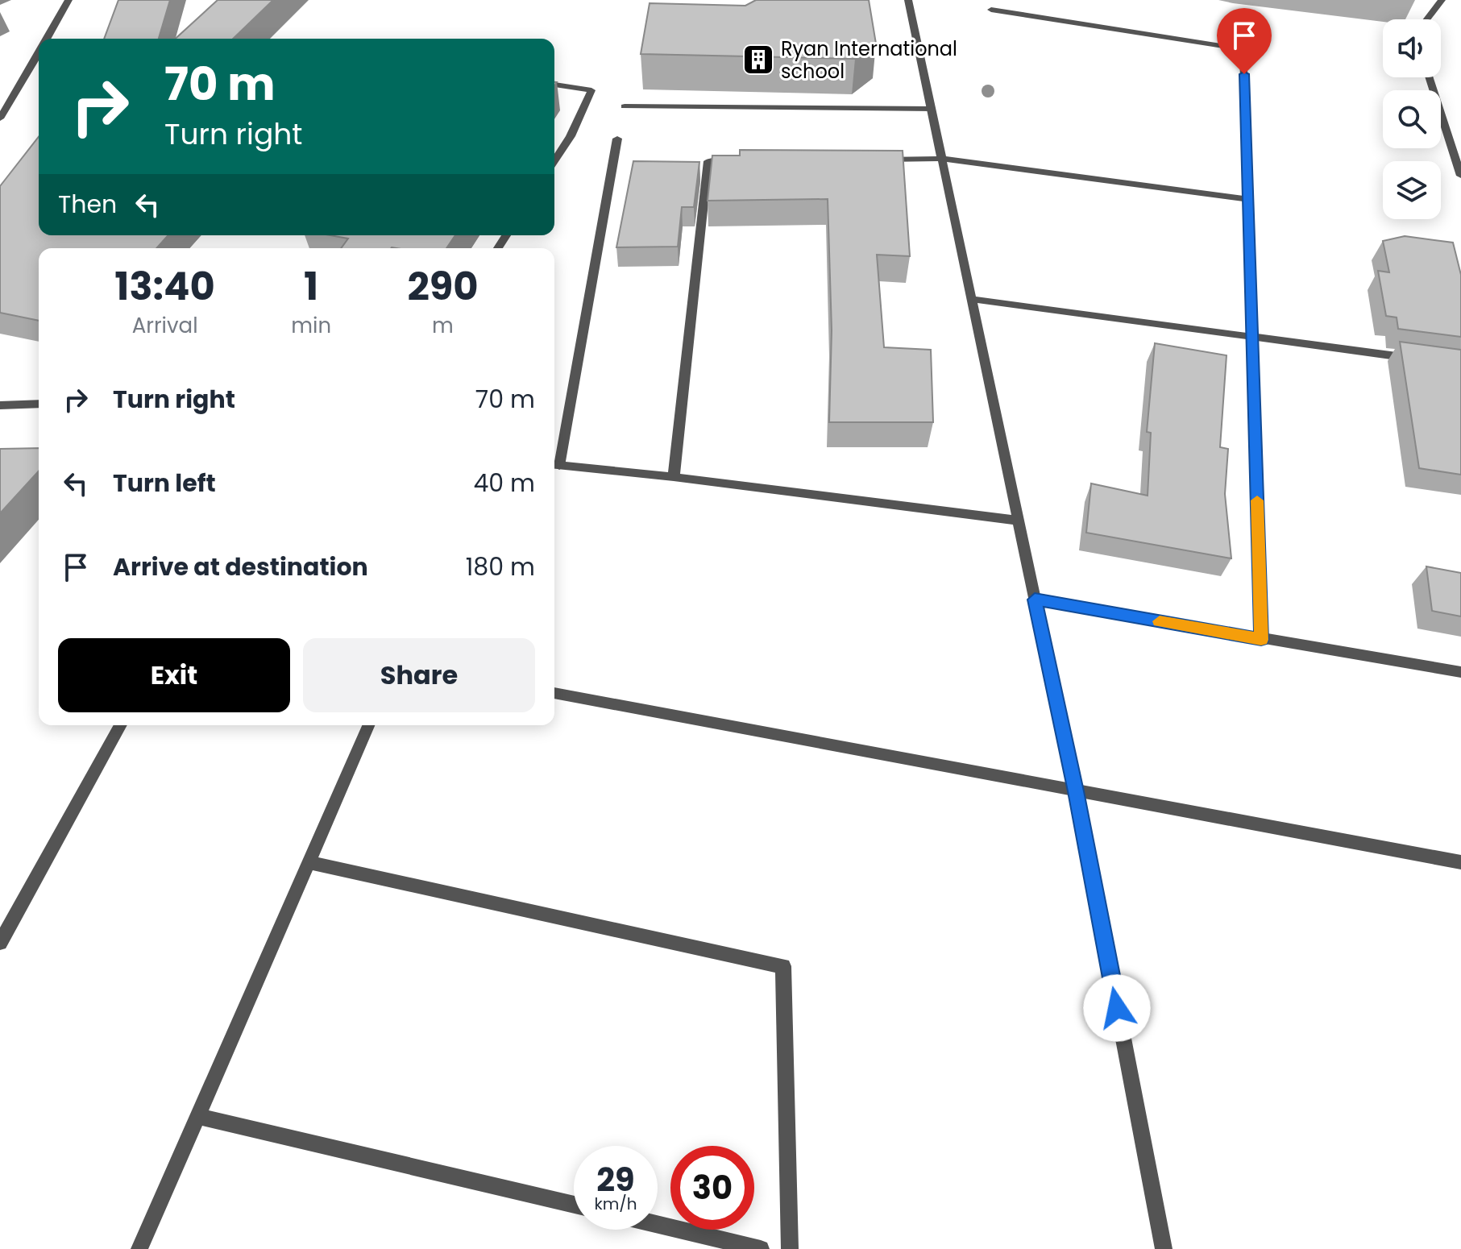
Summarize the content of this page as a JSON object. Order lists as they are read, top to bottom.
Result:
{
  "places": {
    "building": ["Ryan International school"]
  },
  "page": {
    "turn": ["70 m", "Turn right"],
    "then": "Then",
    "eta": [
      "13:40",
      "Arrival",
      "1",
      "min",
      "290",
      "m"
    ],
    "list": [
      {
        "name": "Turn right",
        "value": "70 m"
      },
      {
        "name": "Turn left",
        "value": "40 m"
      },
      {
        "name": "Arrive at destination",
        "value": "180 m"
      }
    ],
    "buttons": ["Exit", "Share"],
    "speed": "29 km/h",
    "limit": "30"
  }
}
